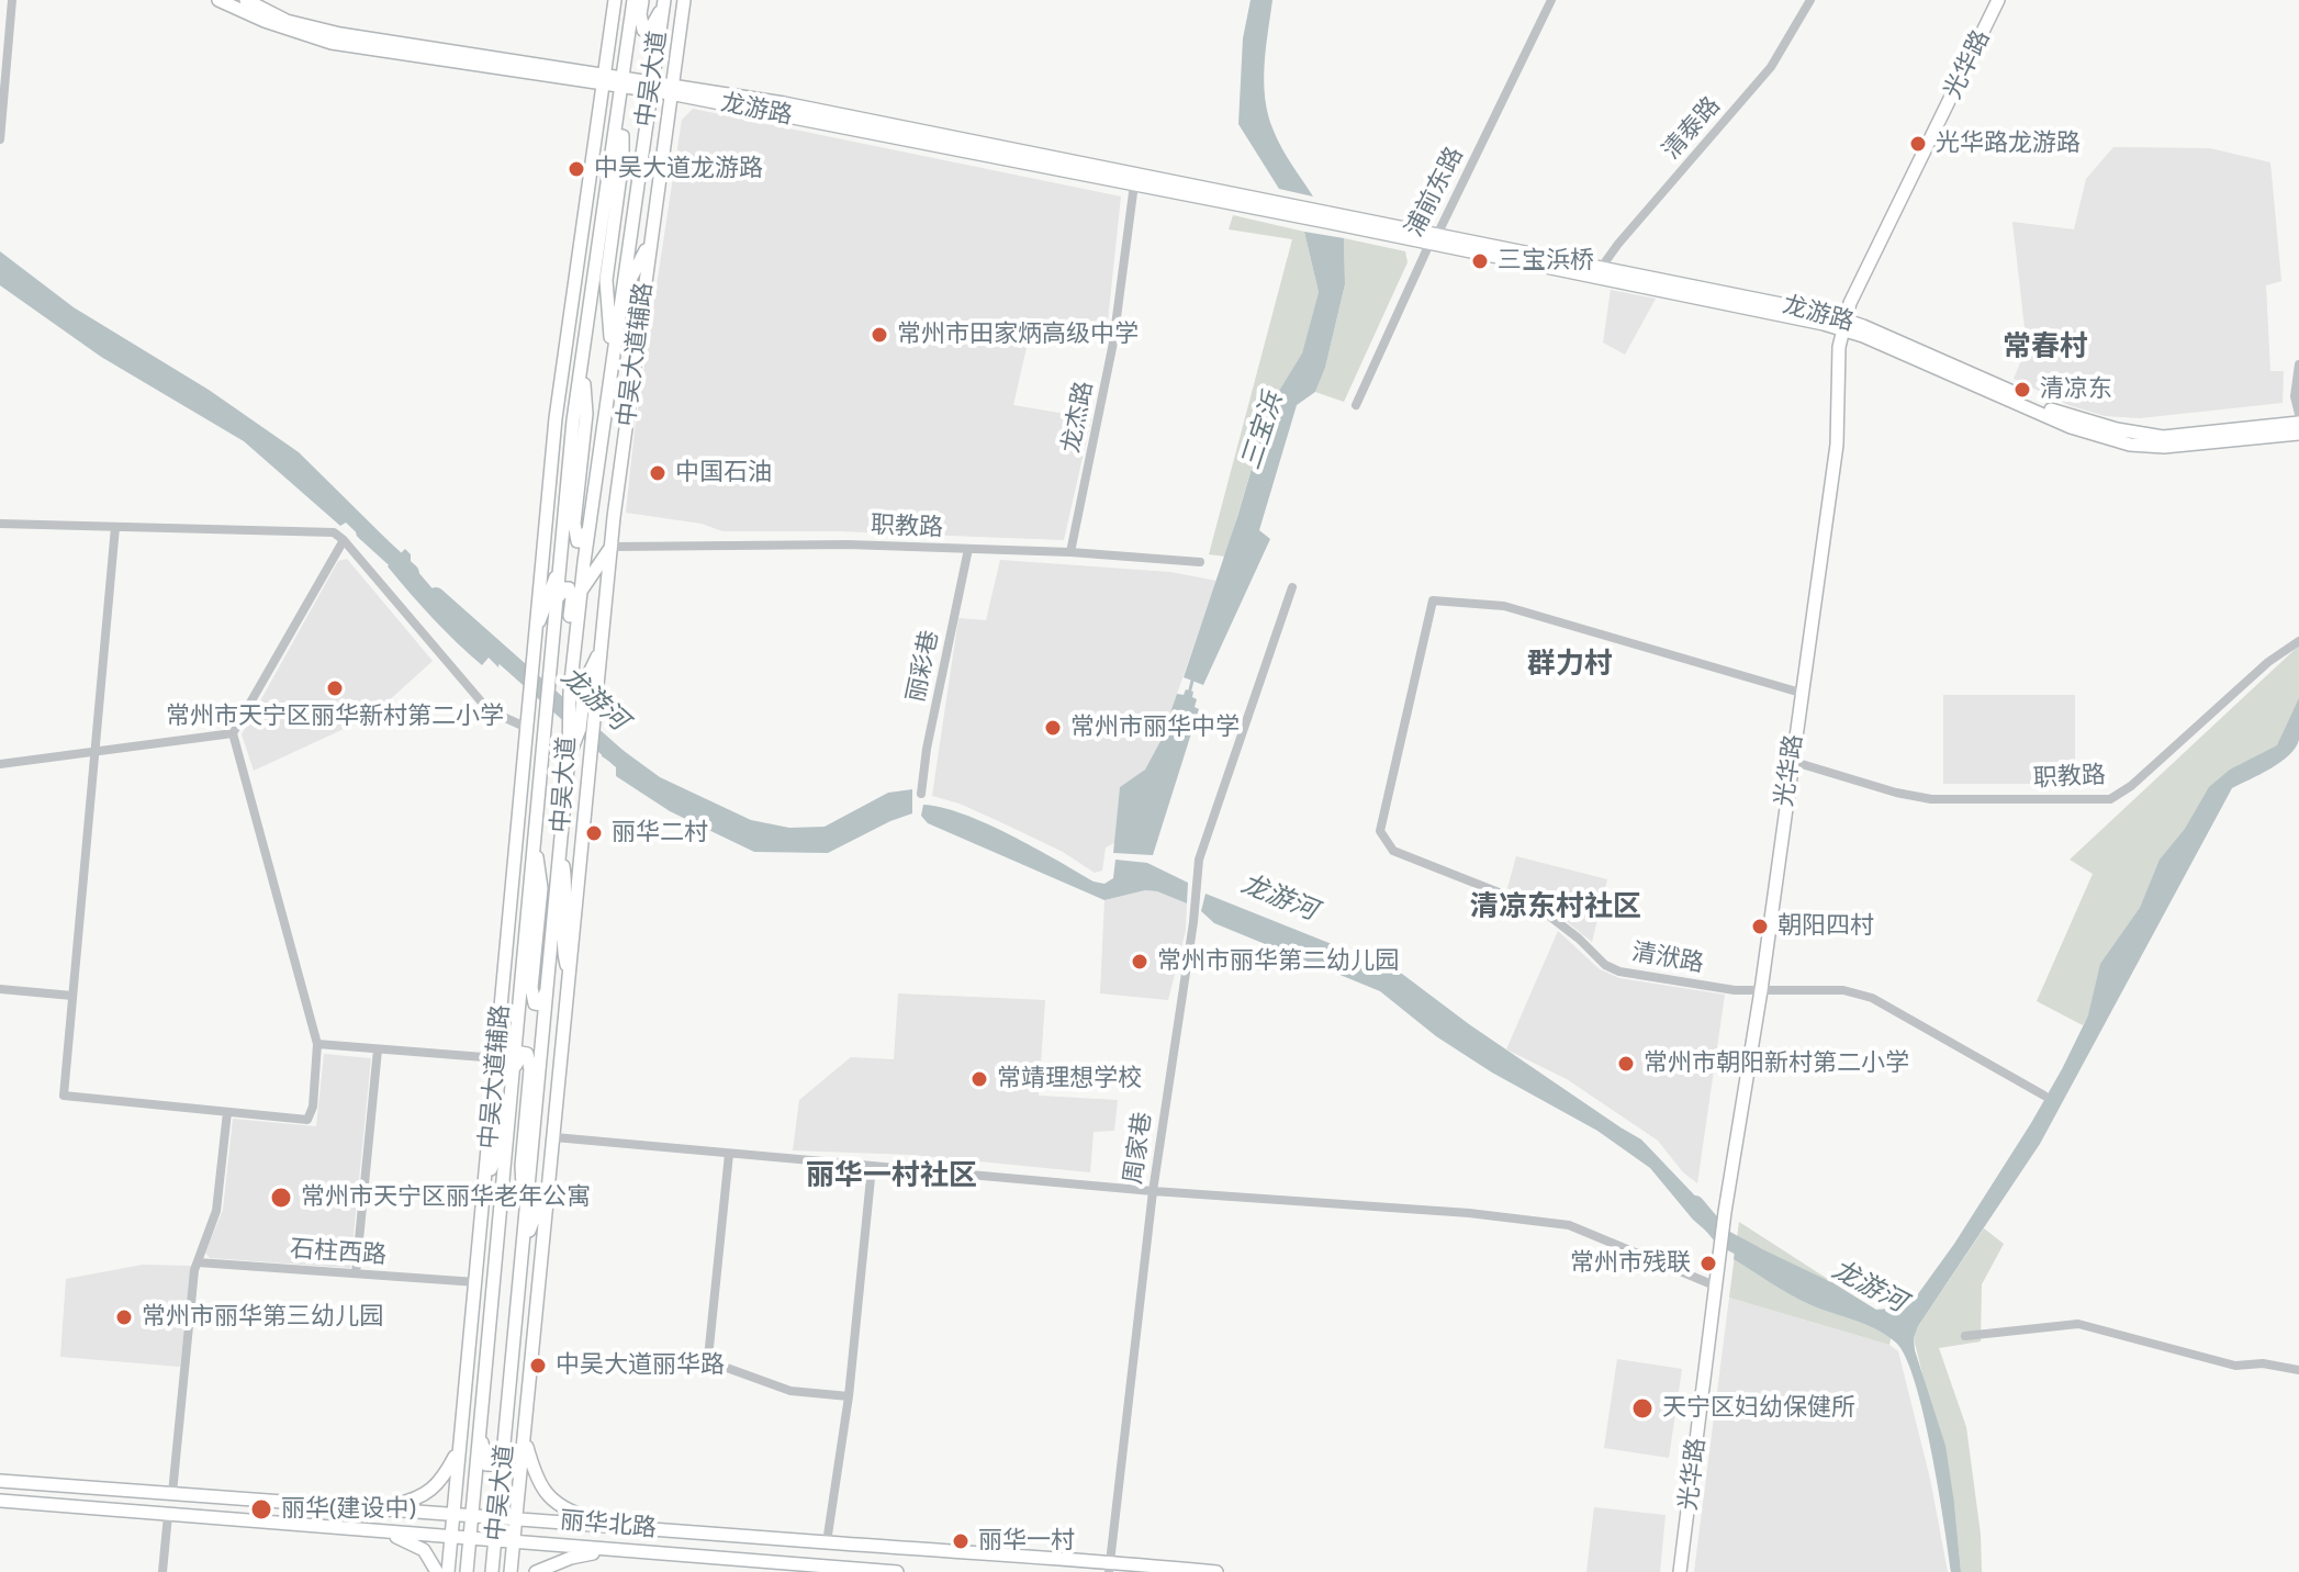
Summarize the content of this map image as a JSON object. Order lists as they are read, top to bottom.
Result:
{
  "streets": {
    "main road": [
      "光华路",
      "中吴大道",
      "龙游路",
      "中吴大道辅路",
      "丽华北路"
    ],
    "street": [
      "清泰路",
      "浦前东路",
      "龙杰路",
      "职教路",
      "丽彩巷",
      "清洑路",
      "周家巷",
      "石柱西路"
    ]
  },
  "crossings": [
    ["光华路", "龙游路"],
    ["光华路", "职教路"],
    ["光华路", "清洑路"],
    ["中吴大道", "龙游路"],
    ["中吴大道", "丽华北路"],
    ["龙游路", "清泰路"],
    ["龙游路", "浦前东路"],
    ["龙游路", "中吴大道辅路"],
    ["龙游路", "龙杰路"],
    ["中吴大道辅路", "职教路"],
    ["中吴大道辅路", "石柱西路"],
    ["中吴大道辅路", "丽华北路"],
    ["龙杰路", "职教路"],
    ["职教路", "丽彩巷"],
    ["周家巷", "丽华北路"]
  ],
  "districts": [
    "常春村",
    "群力村",
    "清凉东村社区",
    "丽华一村社区"
  ],
  "water": ["三宝浜", "龙游河"],
  "places": [
    "光华路龙游路",
    "中吴大道龙游路",
    "三宝浜桥",
    "常州市田家炳高级中学",
    "清凉东",
    "中国石油",
    "常州市天宁区丽华新村第二小学",
    "常州市丽华中学",
    "丽华二村",
    "朝阳四村",
    "常州市丽华第二幼儿园",
    "常州市朝阳新村第二小学",
    "常靖理想学校",
    "常州市天宁区丽华老年公寓",
    "常州市残联",
    "常州市丽华第三幼儿园",
    "中吴大道丽华路",
    "天宁区妇幼保健所",
    "丽华(建设中)",
    "丽华一村"
  ]
}
